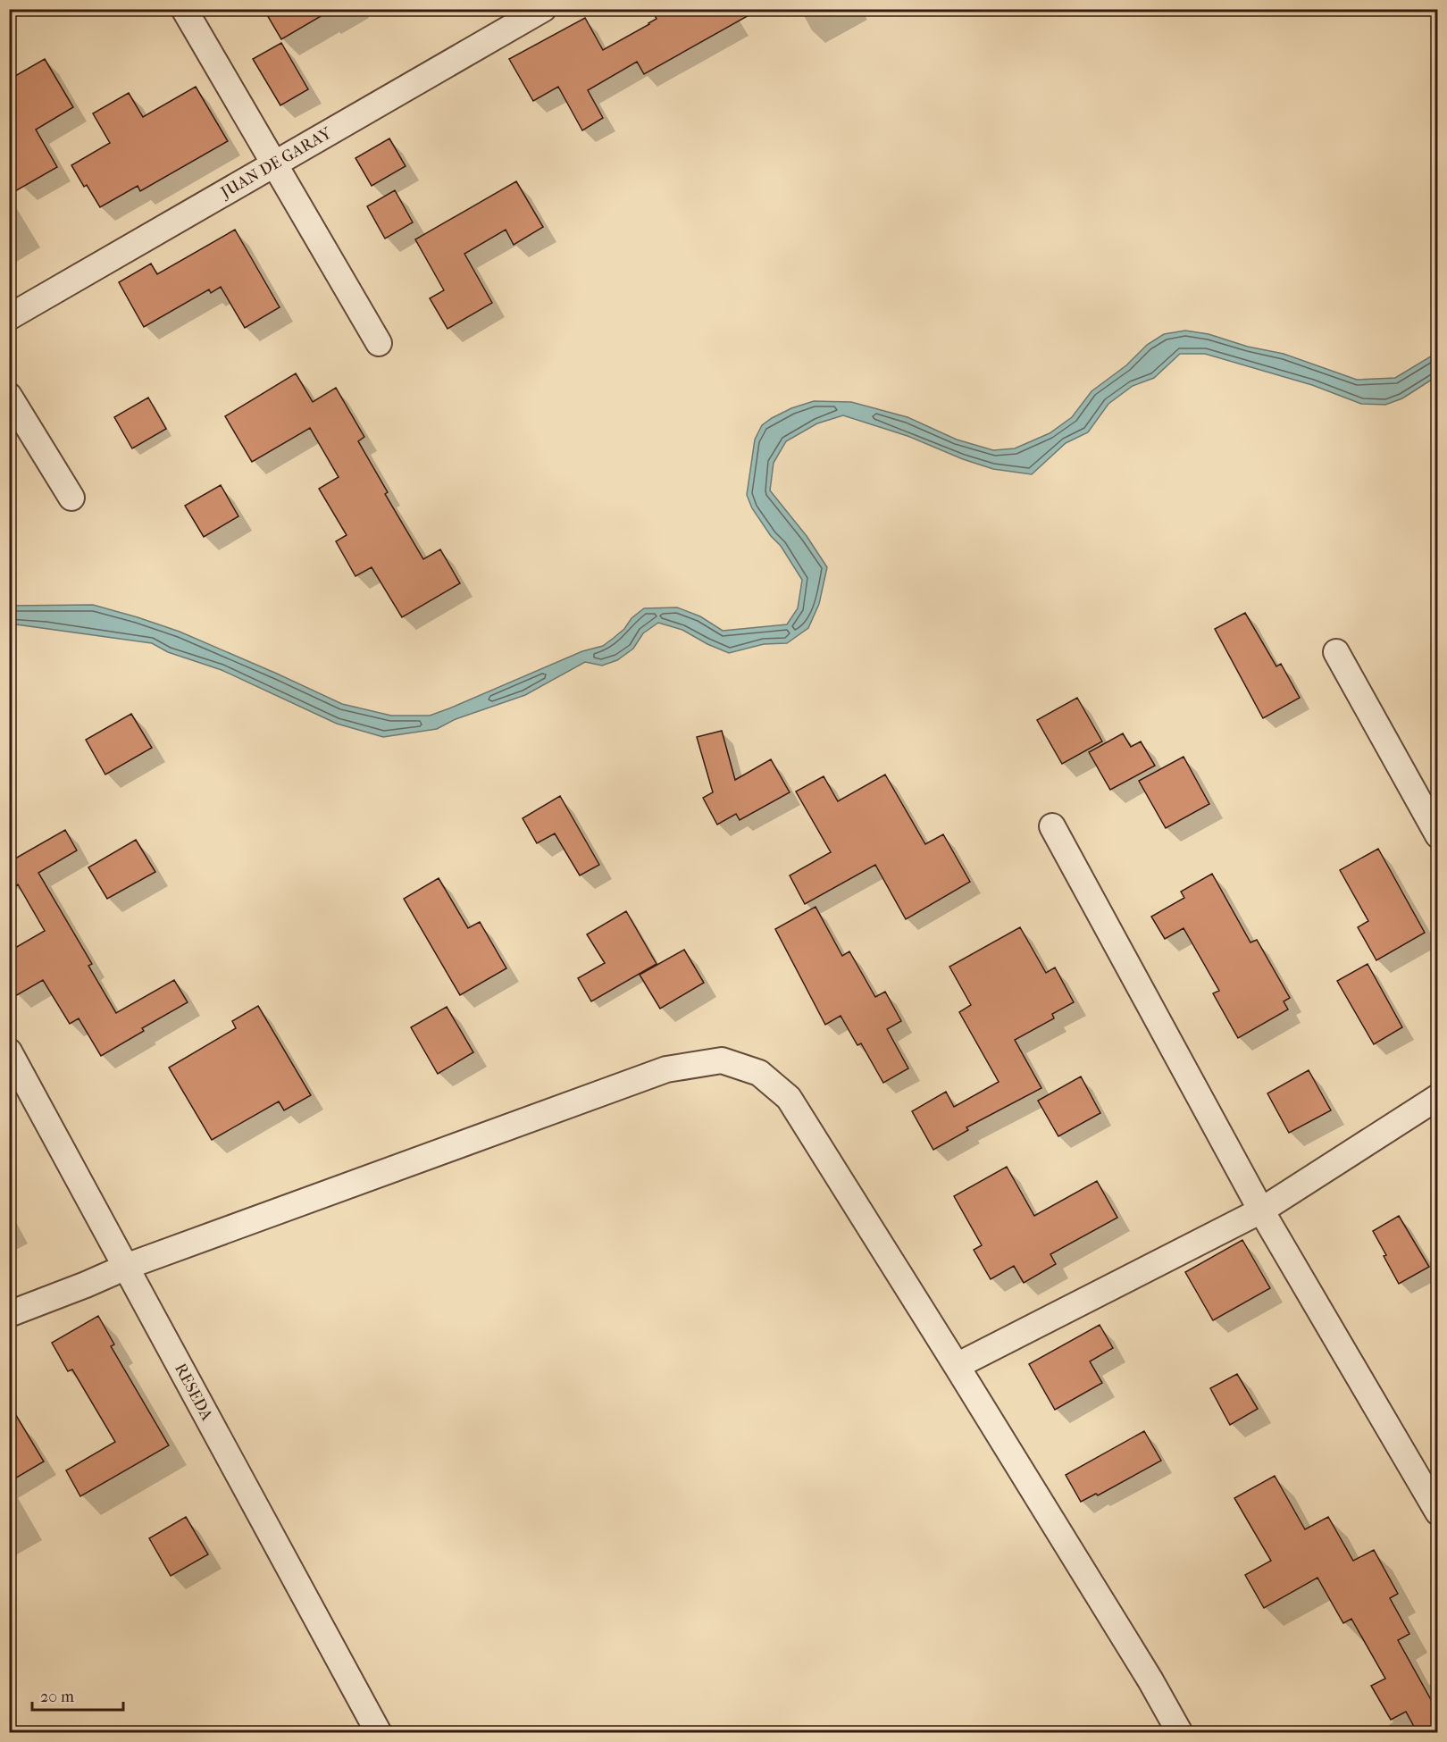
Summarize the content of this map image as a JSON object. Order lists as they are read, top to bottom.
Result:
{
  "streets": {
    "street": ["JUAN DE GARAY", "RESEDA"]
  },
  "scale_bar": "20 m"
}
